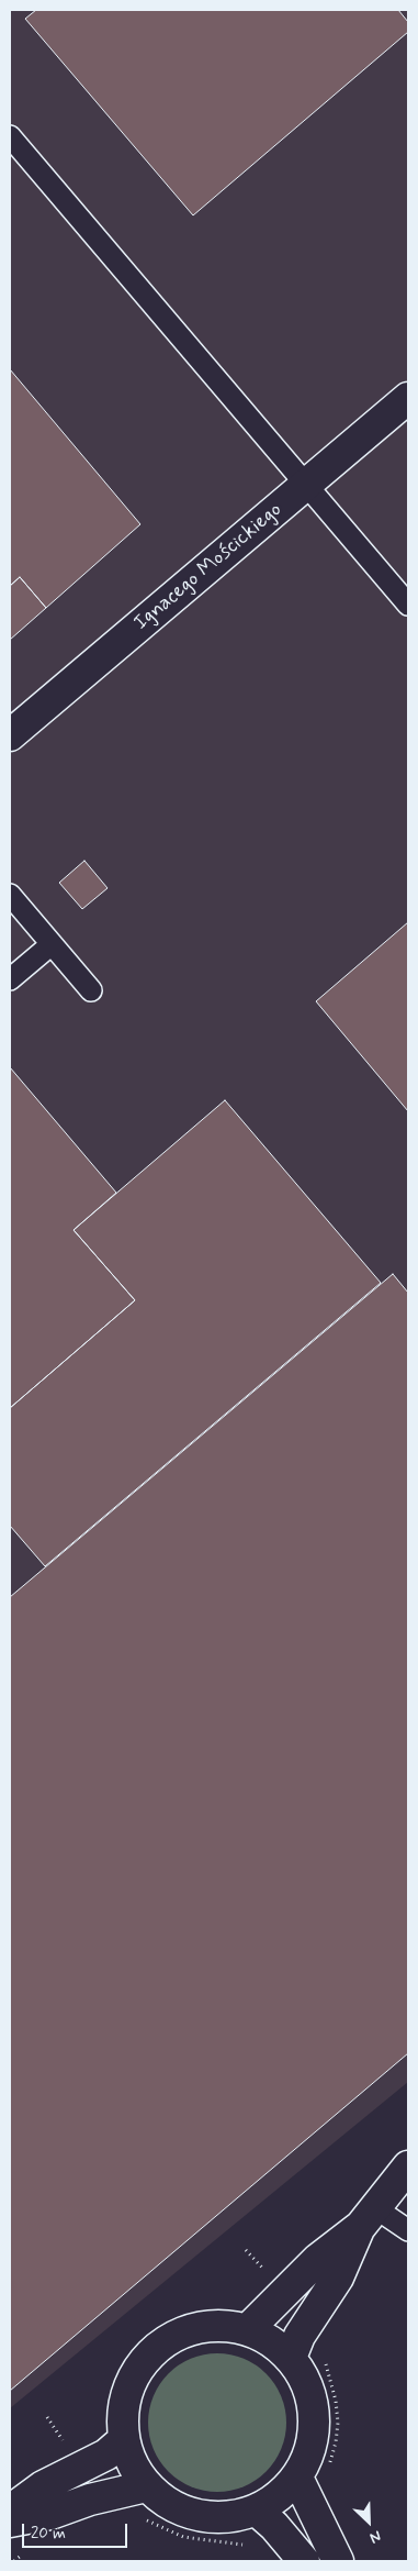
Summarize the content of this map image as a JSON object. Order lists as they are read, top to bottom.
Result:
{
  "streets": {
    "street": ["Ignacego Mościckiego"]
  },
  "scale_bar": "20 m",
  "north": "bottom right"
}
